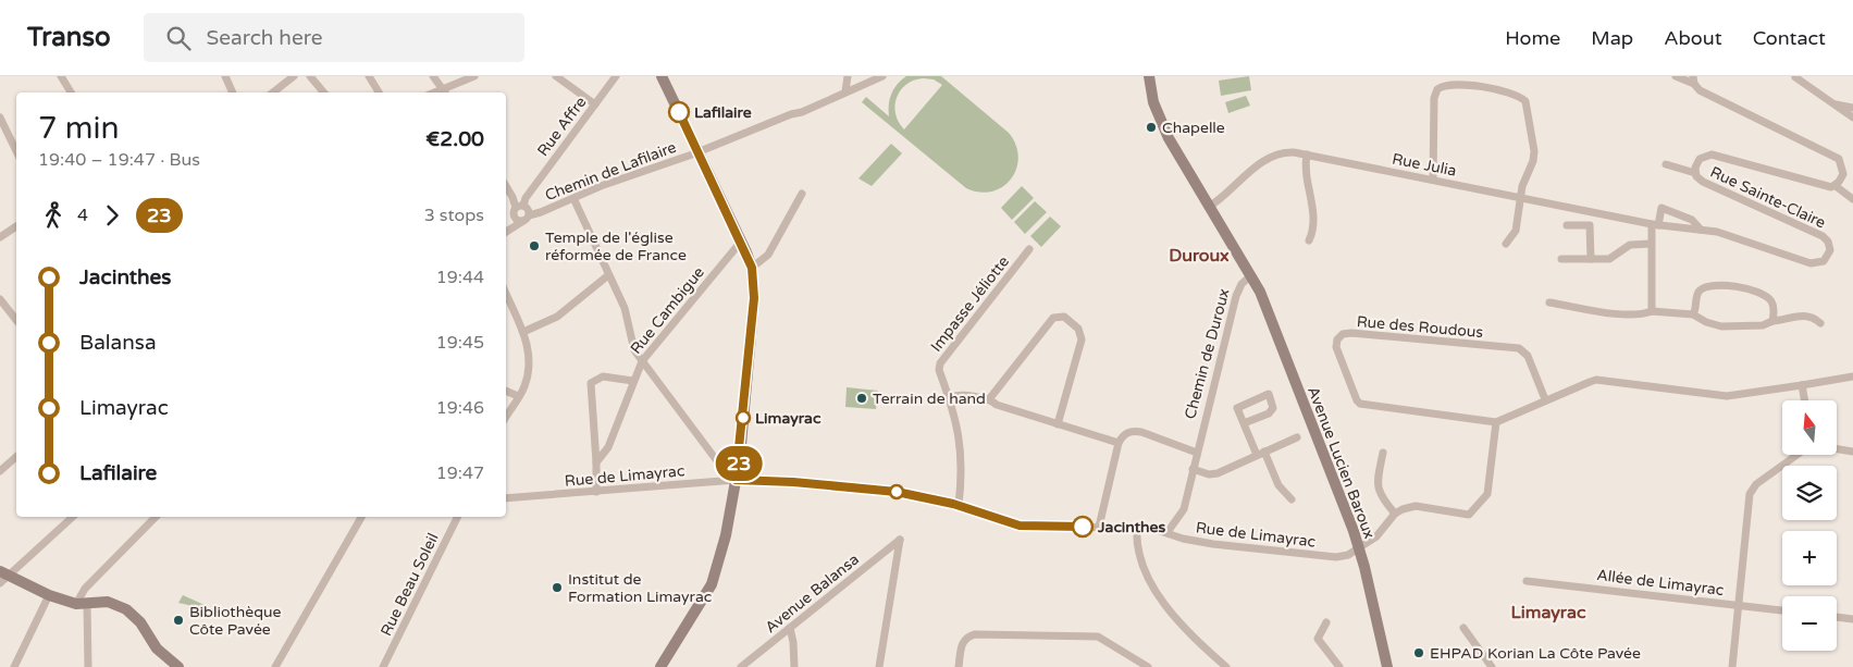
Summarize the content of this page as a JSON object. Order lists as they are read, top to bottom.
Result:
{
  "streets": {
    "street": [
      "Rue Affre",
      "Rue Julia",
      "Chemin de Lafilaire",
      "Rue Sainte-Claire",
      "Impasse Jéliotte",
      "Rue Cambigue",
      "Rue des Roudous",
      "Chemin de Duroux",
      "Avenue Lucien Baroux",
      "Rue de Limayrac",
      "Allée de Limayrac",
      "Rue Beau Soleil",
      "Avenue Balansa"
    ]
  },
  "crossings": [
    ["Rue Affre", "Chemin de Lafilaire"],
    ["Rue Julia", "Rue Sainte-Claire"],
    ["Impasse Jéliotte", "Rue de Limayrac"],
    ["Chemin de Duroux", "Avenue Lucien Baroux"],
    ["Chemin de Duroux", "Rue de Limayrac"],
    ["Avenue Lucien Baroux", "Rue de Limayrac"]
  ],
  "districts": ["Duroux", "Limayrac"],
  "places": [
    "Lafilaire",
    "Chapelle",
    "Temple de l'église réformée de France",
    "Terrain de hand",
    "Limayrac",
    "Jacinthes",
    "Institut de Formation Limayrac",
    "Bibliothèque Côte Pavée",
    "EHPAD Korian La Côte Pavée"
  ],
  "lines": ["bus line 23"],
  "north": "top",
  "page": {
    "header": "Transo",
    "search": "Search here",
    "nav": [
      "Home",
      "Map",
      "About",
      "Contact"
    ],
    "on_map": "23",
    "heading": ["7 min", "19:40 – 19:47 · Bus", "€2.00"],
    "legs": ["4", "23", "3 stops"],
    "list": [
      {
        "name": "Jacinthes",
        "value": "19:44"
      },
      {
        "name": "Balansa",
        "value": "19:45"
      },
      {
        "name": "Limayrac",
        "value": "19:46"
      },
      {
        "name": "Lafilaire",
        "value": "19:47"
      }
    ],
    "map_buttons": ["+", "−"]
  }
}
